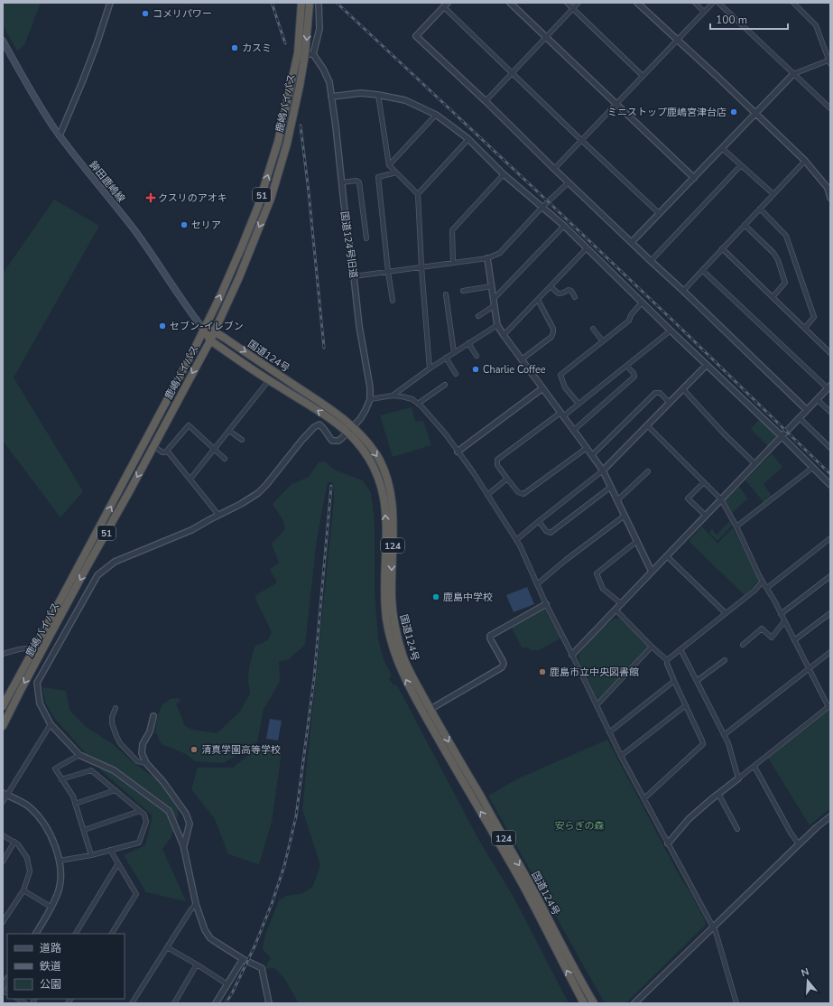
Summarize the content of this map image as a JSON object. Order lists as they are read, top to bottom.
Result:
{
  "streets": {
    "highway": [
      "鹿嶋バイパス",
      "51",
      "国道124号",
      "124"
    ],
    "main road": ["鉾田鹿嶋線"],
    "street": ["国道124号旧道"]
  },
  "crossings": [
    ["鹿嶋バイパス", "鉾田鹿嶋線"],
    ["鹿嶋バイパス", "国道124号"],
    ["鉾田鹿嶋線", "国道124号"],
    ["国道124号旧道", "国道124号"]
  ],
  "parks": ["安らぎの森"],
  "places": {
    "other": [
      "コメリパワー",
      "カスミ",
      "ミニストップ鹿嶋宮津台店",
      "セリア",
      "セブン-イレブン",
      "Charlie Coffee",
      "鹿島中学校",
      "鹿島市立中央図書館",
      "清真学園高等学校"
    ],
    "health": ["クスリのアオキ"]
  },
  "legend": ["道路", "鉄道", "公園"],
  "scale_bar": "100 m",
  "north": "top"
}
